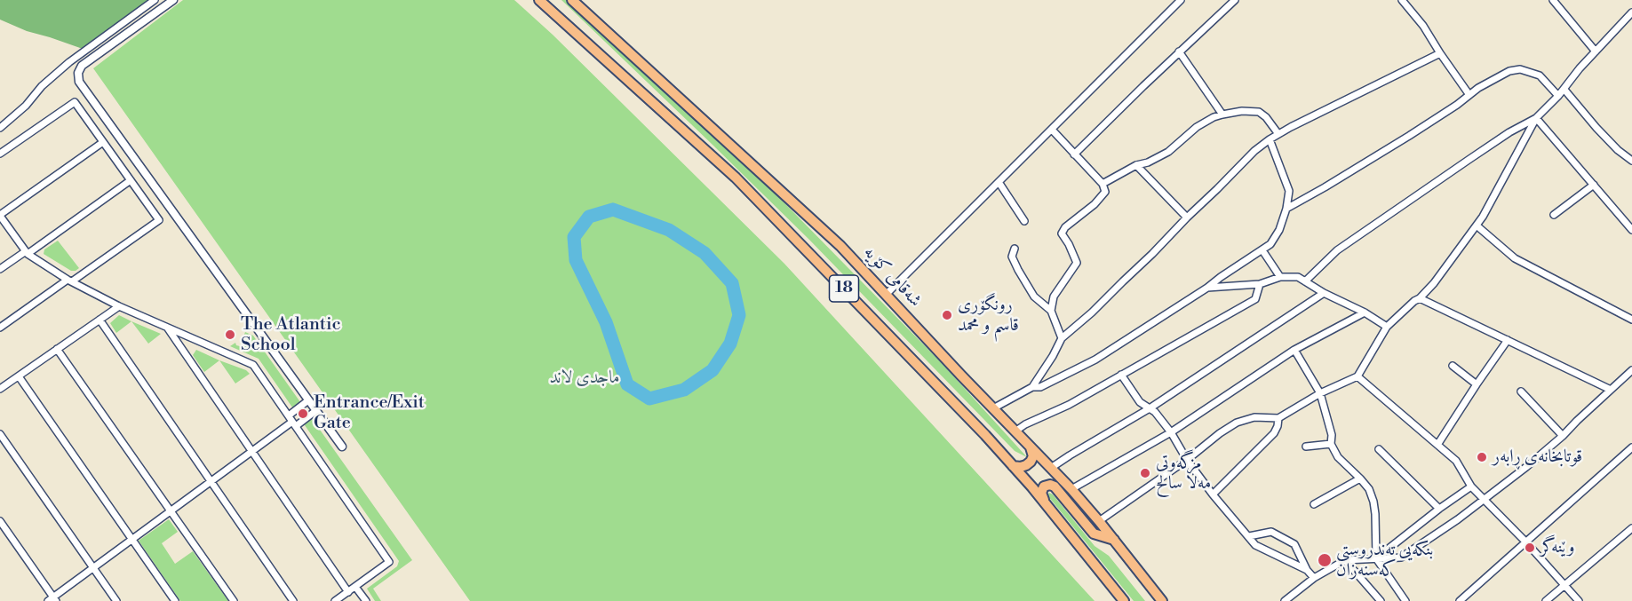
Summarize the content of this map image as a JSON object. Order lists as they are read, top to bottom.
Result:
{
  "streets": {
    "highway": ["شەقامی کۆیە", "18"]
  },
  "parks": ["ماجدی لاند"],
  "places": [
    "رونگۆری قاسم و محمد",
    "The Atlantic School",
    "Entrance/Exit Gate",
    "قوتابخانەی ڕابەر",
    "مزگەوتی مەلا سالح",
    "وێنەگر",
    "بنکەیی تەندروستی کەسنەزان"
  ]
}
